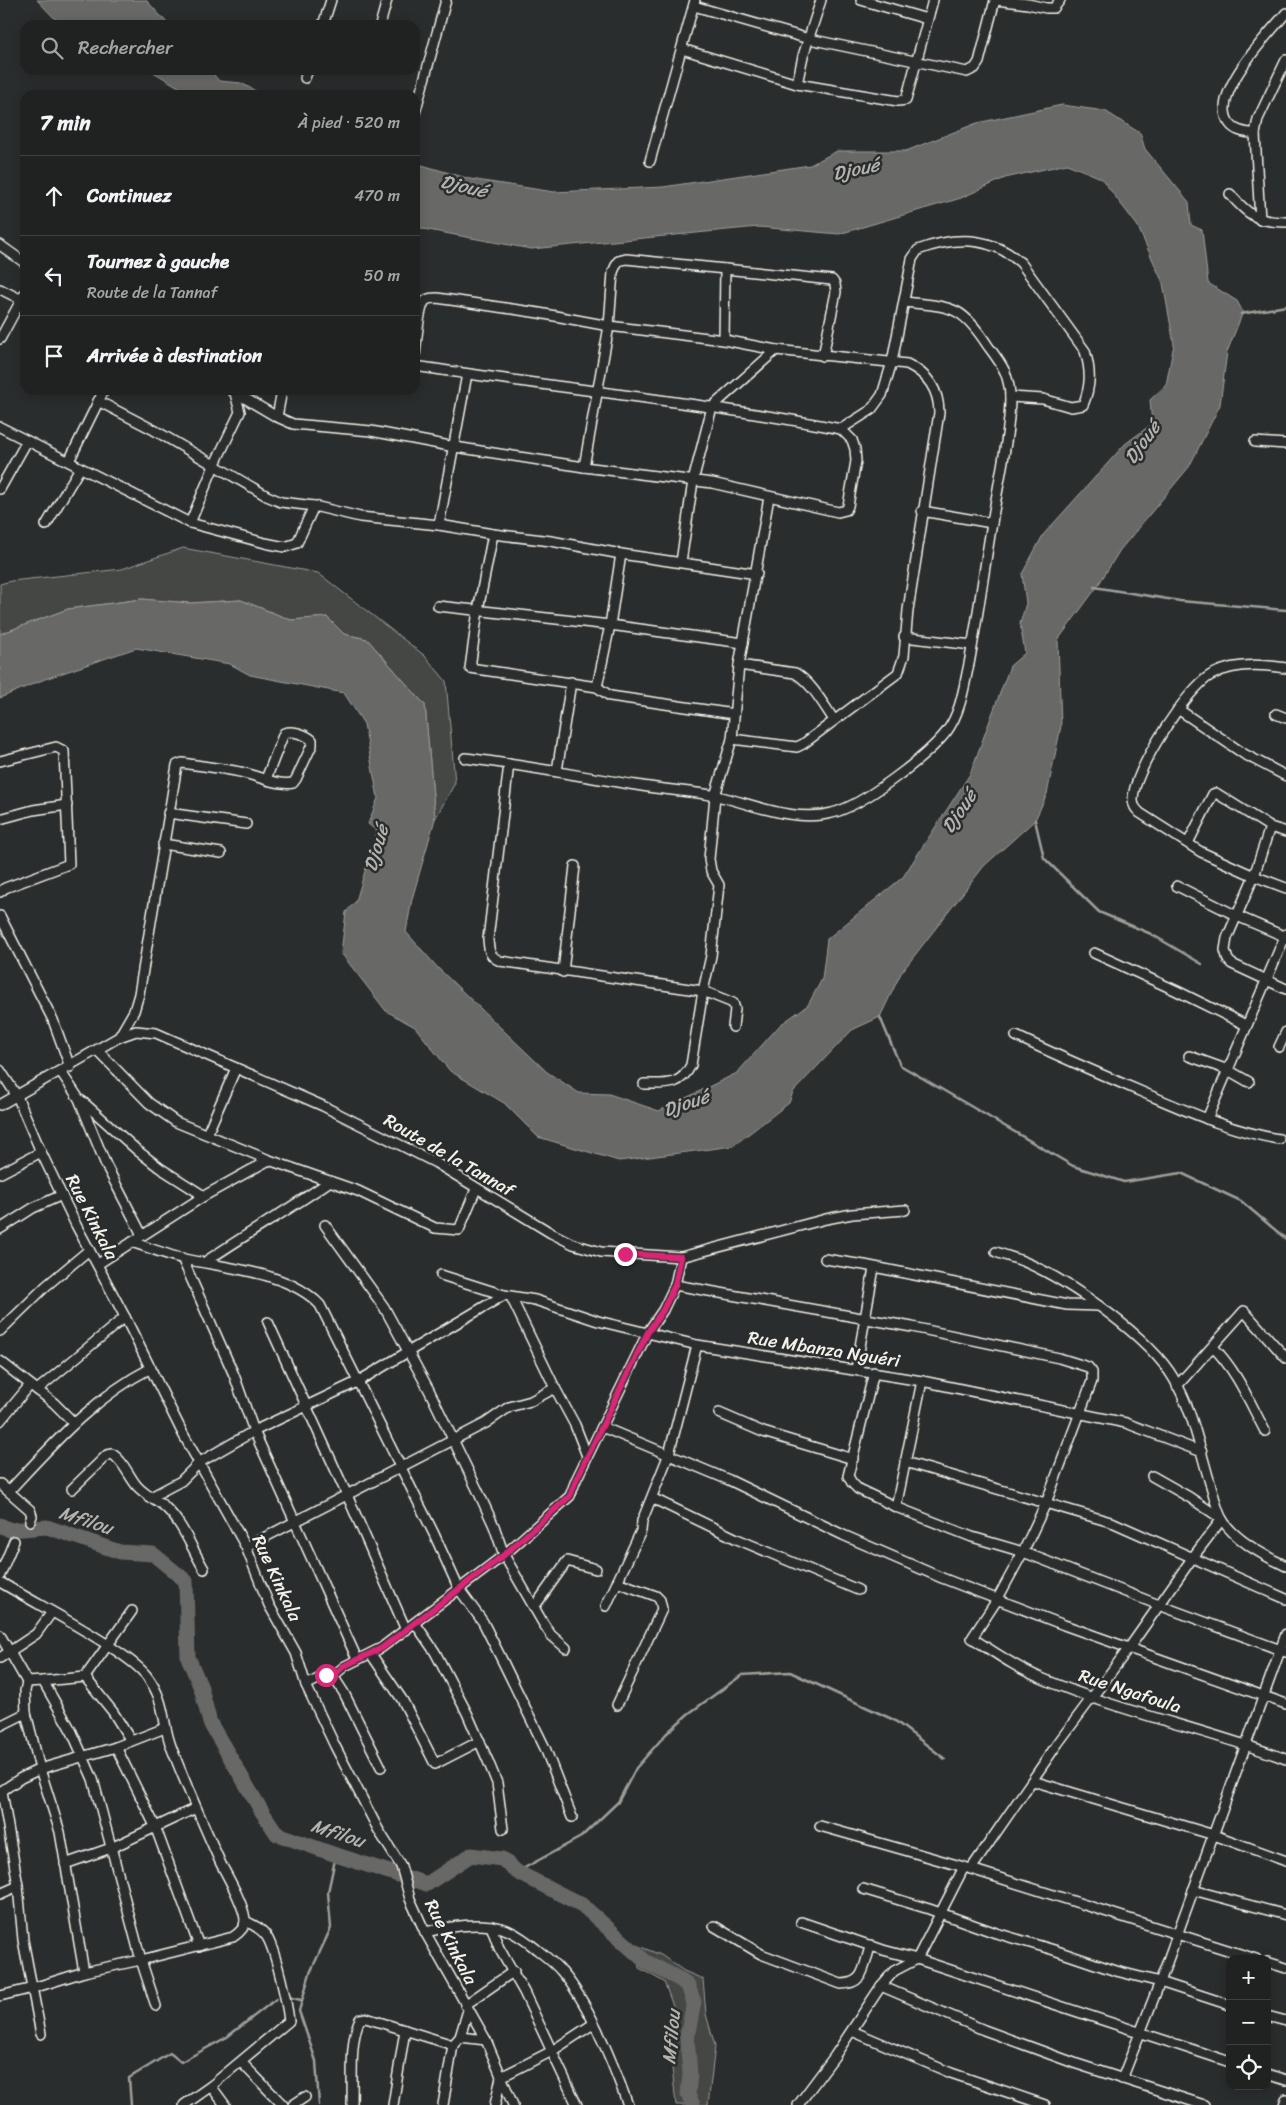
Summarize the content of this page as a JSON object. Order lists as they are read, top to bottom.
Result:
{
  "streets": {
    "street": [
      "Route de la Tannaf",
      "Rue Kinkala",
      "Rue Mbanza Nguéri",
      "Rue Ngafoula"
    ]
  },
  "crossings": [
    ["Route de la Tannaf", "Rue Kinkala"]
  ],
  "water": ["Djoué", "Mfilou"],
  "page": {
    "search": "Rechercher",
    "heading": ["7 min", "À pied · 520 m"],
    "list": [
      ["Continuez", "470 m"],
      ["Tournez à gauche", "Route de la Tannaf", "50 m"],
      "Arrivée à destination"
    ],
    "map_buttons": ["+", "−"]
  }
}
